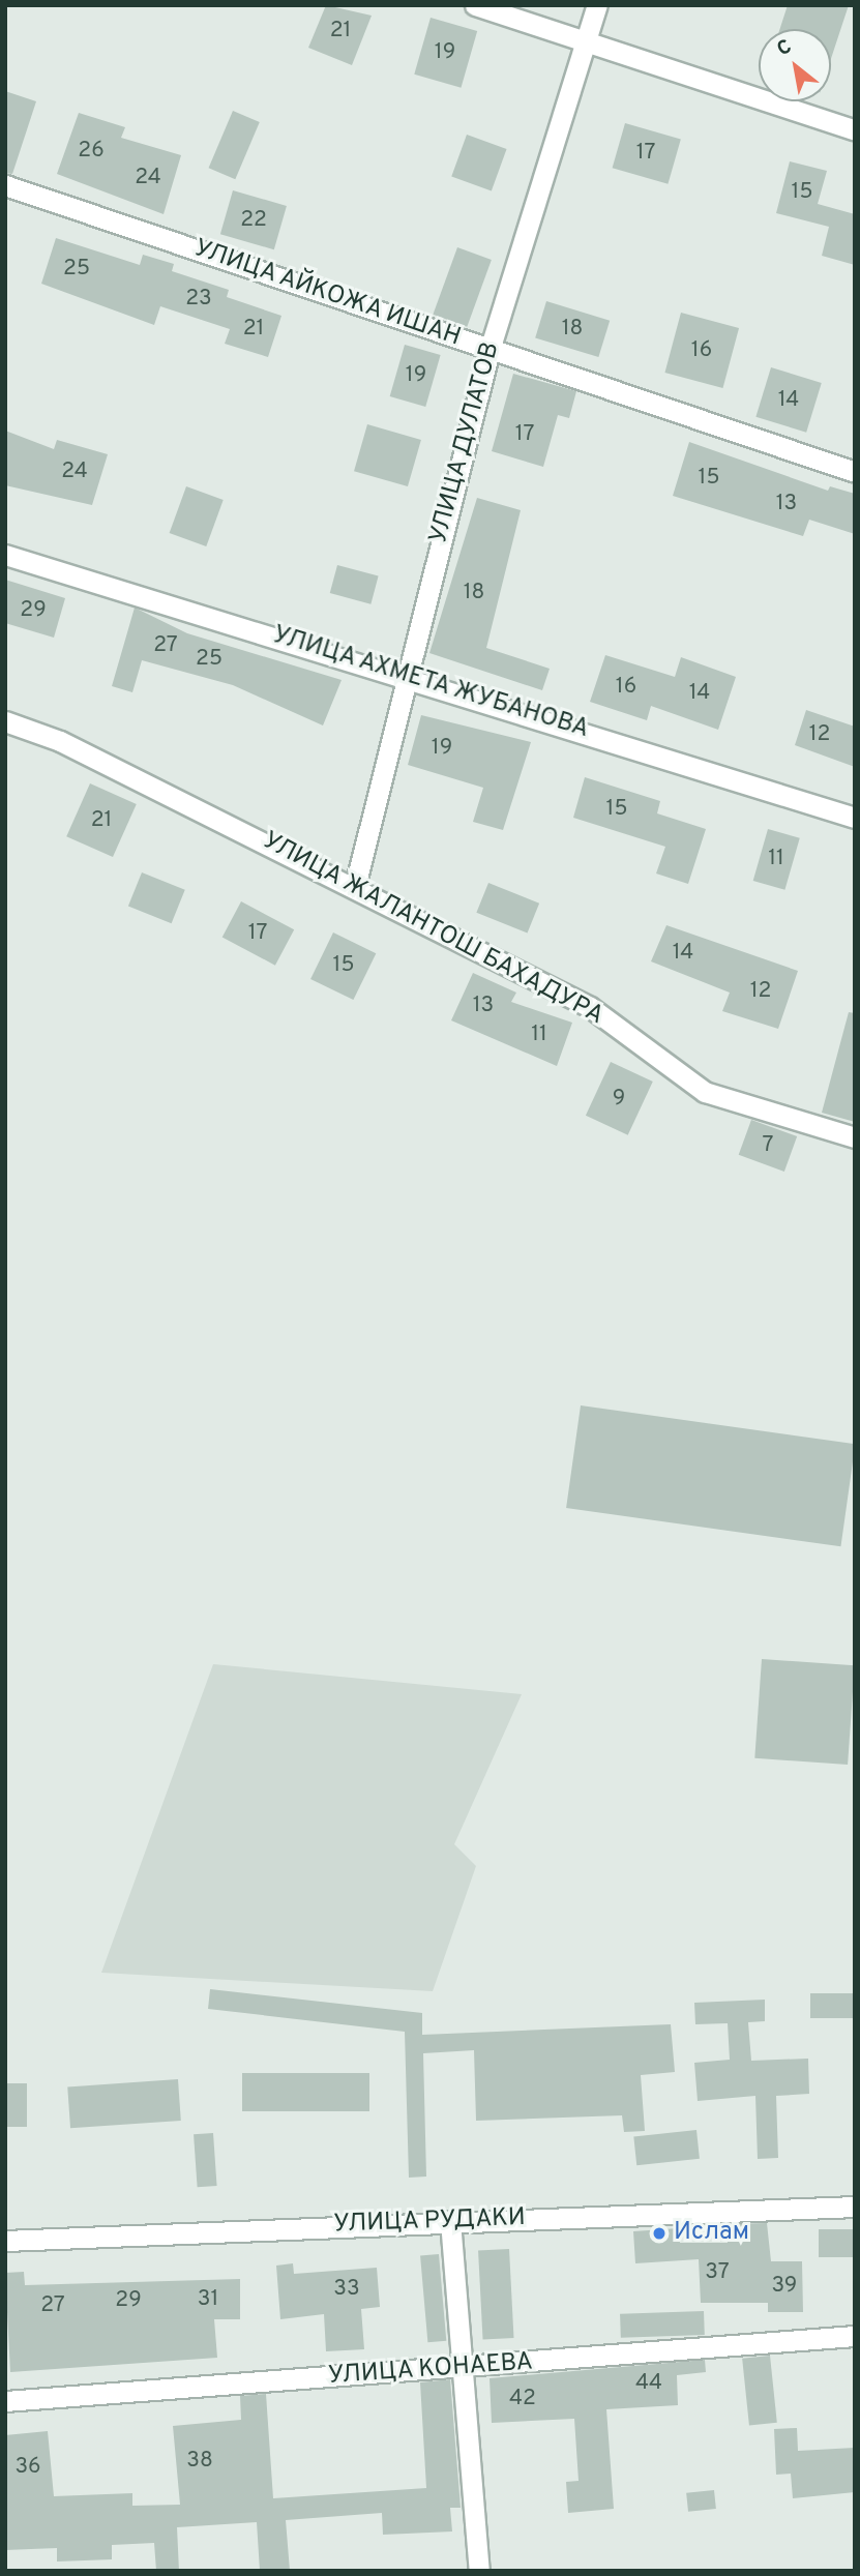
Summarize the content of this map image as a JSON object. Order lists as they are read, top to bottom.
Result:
{
  "streets": {
    "street": [
      "УЛИЦА АЙКОЖА ИШАН",
      "УЛИЦА ДУЛАТОВ",
      "УЛИЦА АХМЕТА ЖУБАНОВА",
      "УЛИЦА ЖАЛАНТОШ БАХАДУРА",
      "УЛИЦА РУДАКИ",
      "УЛИЦА КОНАЕВА"
    ]
  },
  "crossings": [
    ["УЛИЦА АЙКОЖА ИШАН", "УЛИЦА ДУЛАТОВ"],
    ["УЛИЦА ДУЛАТОВ", "УЛИЦА АХМЕТА ЖУБАНОВА"],
    ["УЛИЦА ДУЛАТОВ", "УЛИЦА ЖАЛАНТОШ БАХАДУРА"]
  ],
  "places": ["Ислам"],
  "house_numbers": [
    "21",
    "19",
    "26",
    "17",
    "24",
    "15",
    "22",
    "25",
    "23",
    "21",
    "18",
    "16",
    "19",
    "14",
    "17",
    "24",
    "15",
    "13",
    "18",
    "29",
    "27",
    "25",
    "16",
    "14",
    "12",
    "19",
    "15",
    "21",
    "11",
    "17",
    "14",
    "15",
    "12",
    "13",
    "11",
    "9",
    "7",
    "37",
    "39",
    "33",
    "31",
    "29",
    "27",
    "44",
    "42",
    "38",
    "36"
  ],
  "north": "top left"
}
